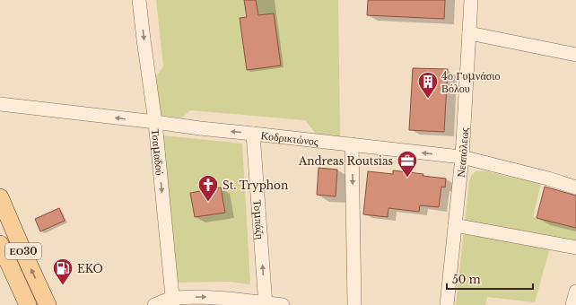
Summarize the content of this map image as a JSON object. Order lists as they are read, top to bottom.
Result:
{
  "streets": {
    "main road": ["ΕΟ30"],
    "street": [
      "Κοδρικτώνος",
      "Τσαμαδού",
      "Νεαπόλεως",
      "Τομπάζη"
    ]
  },
  "crossings": [
    ["Κοδρικτώνος", "Τσαμαδού"],
    ["Κοδρικτώνος", "Νεαπόλεως"],
    ["Κοδρικτώνος", "Τομπάζη"]
  ],
  "one_way": ["Κοδρικτώνος", "Τσαμαδού"],
  "places": {
    "building": ["4ο Γυμνάσιο Βόλου"],
    "office": ["Andreas Routsias"],
    "church": ["St. Tryphon"],
    "fuel station": ["EKO"]
  },
  "scale_bar": "50 m"
}
